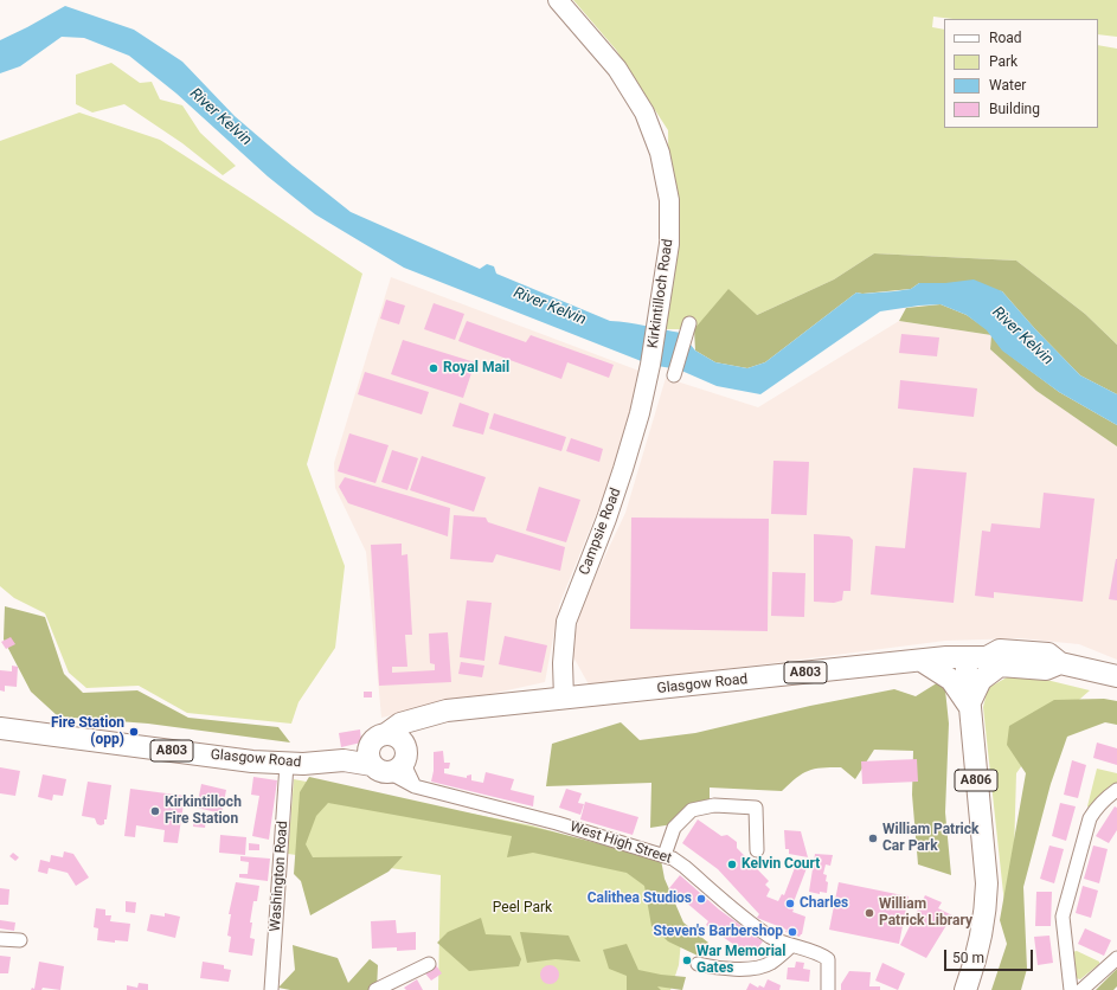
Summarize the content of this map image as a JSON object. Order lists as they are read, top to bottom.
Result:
{
  "streets": {
    "main road": ["A803", "Glasgow Road", "A806"],
    "street": [
      "Kirkintilloch Road",
      "Campsie Road",
      "West High Street",
      "Washington Road"
    ]
  },
  "crossings": [
    ["Kirkintilloch Road", "Campsie Road"],
    ["Campsie Road", "Glasgow Road"],
    ["Glasgow Road", "A806"],
    ["Glasgow Road", "West High Street"],
    ["Glasgow Road", "Washington Road"]
  ],
  "water": ["River Kelvin"],
  "parks": ["Peel Park"],
  "places": [
    "Royal Mail",
    "Fire Station (opp)",
    "Kirkintilloch Fire Station",
    "William Patrick Car Park",
    "Kelvin Court",
    "Calithea Studios",
    "Charles",
    "William Patrick Library",
    "Steven's Barbershop",
    "War Memorial Gates"
  ],
  "legend": [
    "Road",
    "Park",
    "Water",
    "Building"
  ],
  "scale_bar": "50 m"
}
